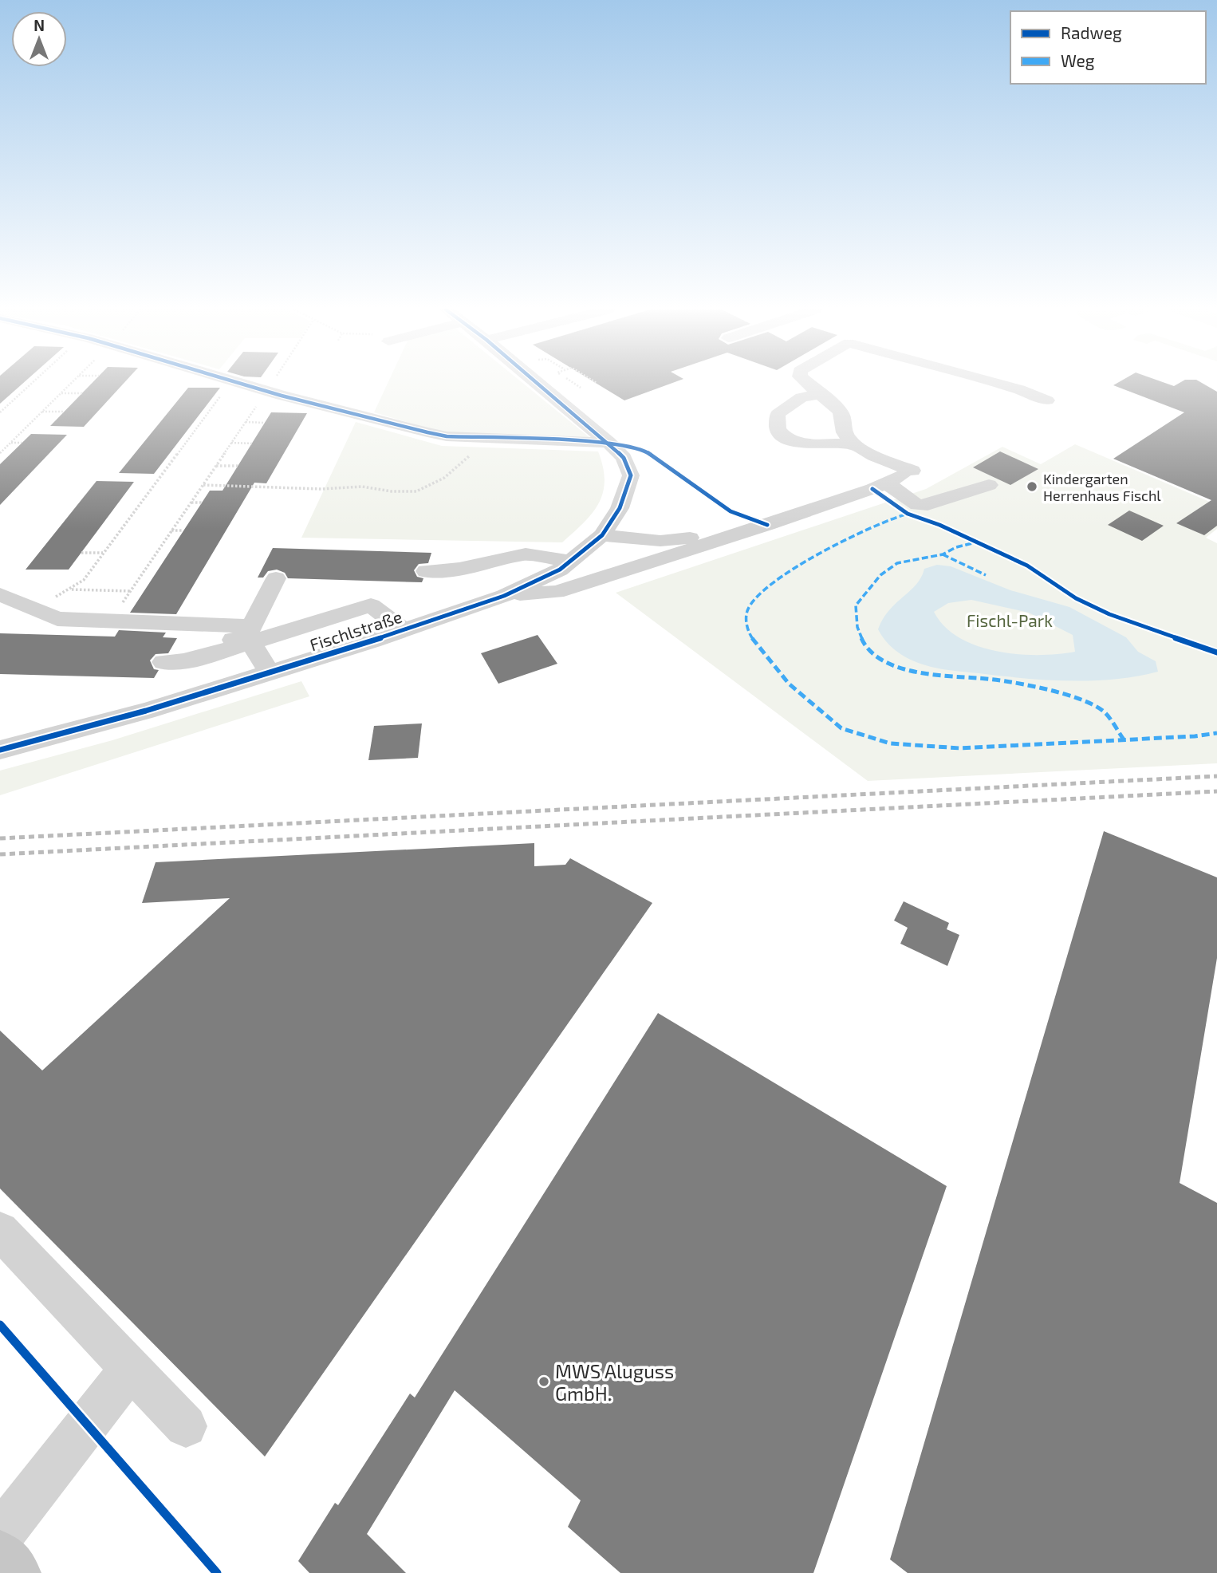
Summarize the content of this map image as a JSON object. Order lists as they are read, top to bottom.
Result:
{
  "streets": {
    "street": ["Fischlstraße"]
  },
  "parks": ["Fischl-Park"],
  "places": ["Kindergarten Herrenhaus Fischl", "MWS Aluguss GmbH."],
  "legend": ["Radweg", "Weg"],
  "north": "top"
}
